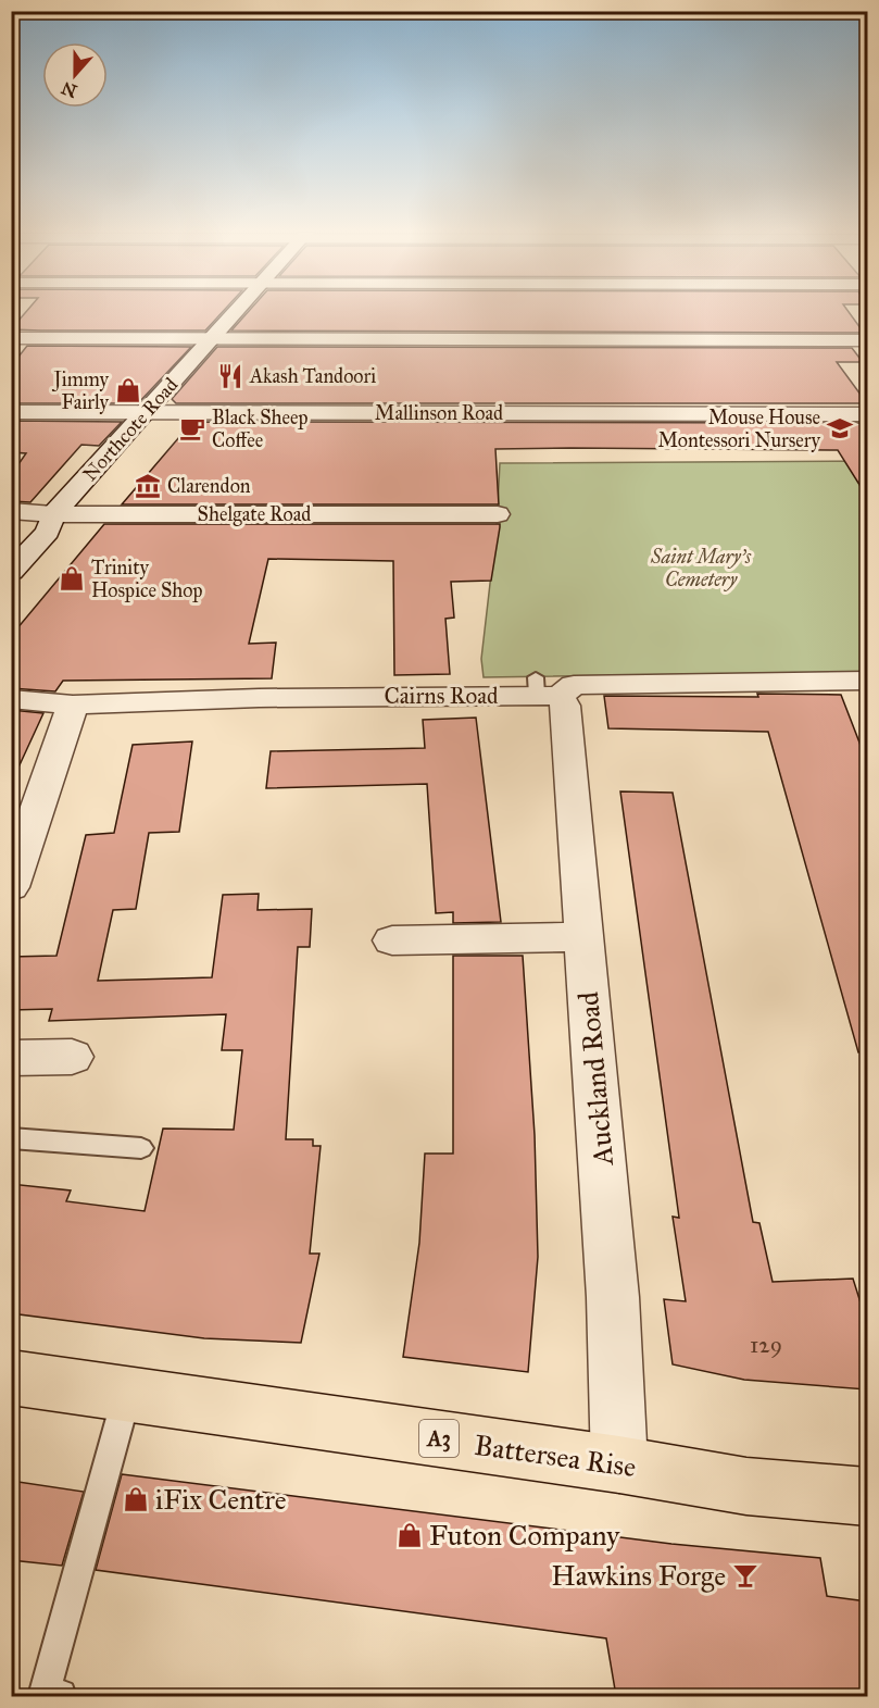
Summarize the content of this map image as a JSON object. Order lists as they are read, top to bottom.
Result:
{
  "streets": {
    "highway": ["A3", "Battersea Rise"],
    "street": [
      "Mallinson Road",
      "Northcote Road",
      "Shelgate Road",
      "Cairns Road",
      "Auckland Road"
    ]
  },
  "crossings": [
    ["Mallinson Road", "Northcote Road"],
    ["Northcote Road", "Shelgate Road"],
    ["Cairns Road", "Auckland Road"],
    ["Auckland Road", "Battersea Rise"]
  ],
  "parks": ["Saint Mary's Cemetery"],
  "places": {
    "restaurant": ["Akash Tandoori"],
    "shop": [
      "Jimmy Fairly",
      "Trinity Hospice Shop",
      "iFix Centre",
      "Futon Company"
    ],
    "cafe": ["Black Sheep Coffee"],
    "school or university": ["Mouse House Montessori Nursery"],
    "museum": ["Clarendon"],
    "bar": ["Hawkins Forge"]
  },
  "house_numbers": ["129"],
  "north": "bottom"
}
